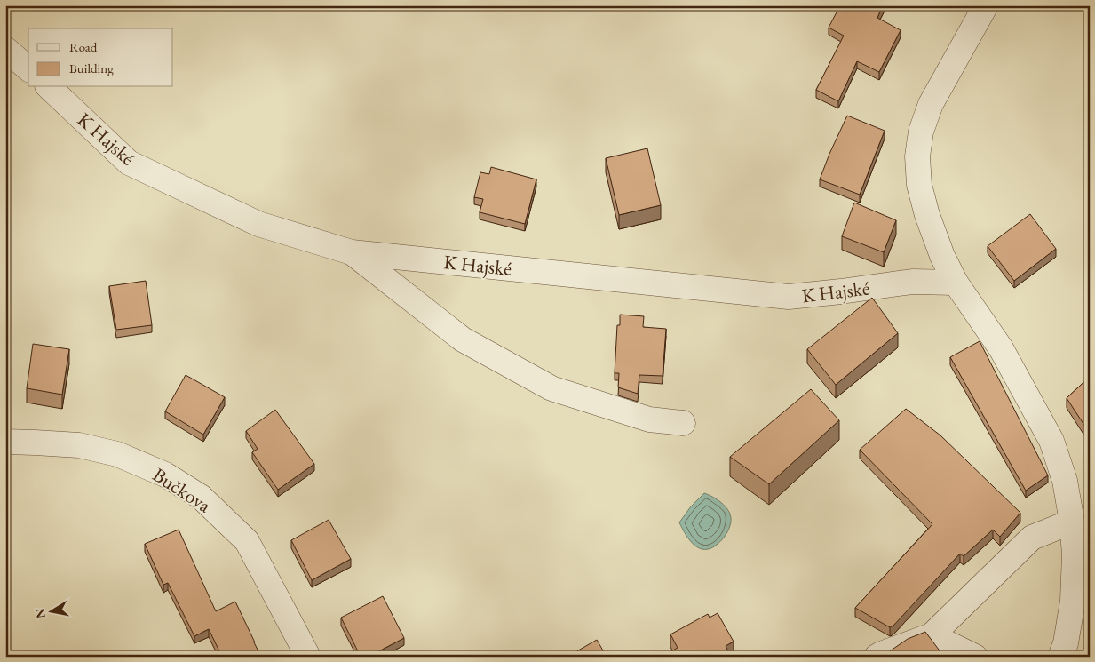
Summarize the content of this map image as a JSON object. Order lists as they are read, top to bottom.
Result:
{
  "streets": {
    "street": ["K Hajské", "Bučkova"]
  },
  "legend": ["Road", "Building"],
  "north": "left"
}
